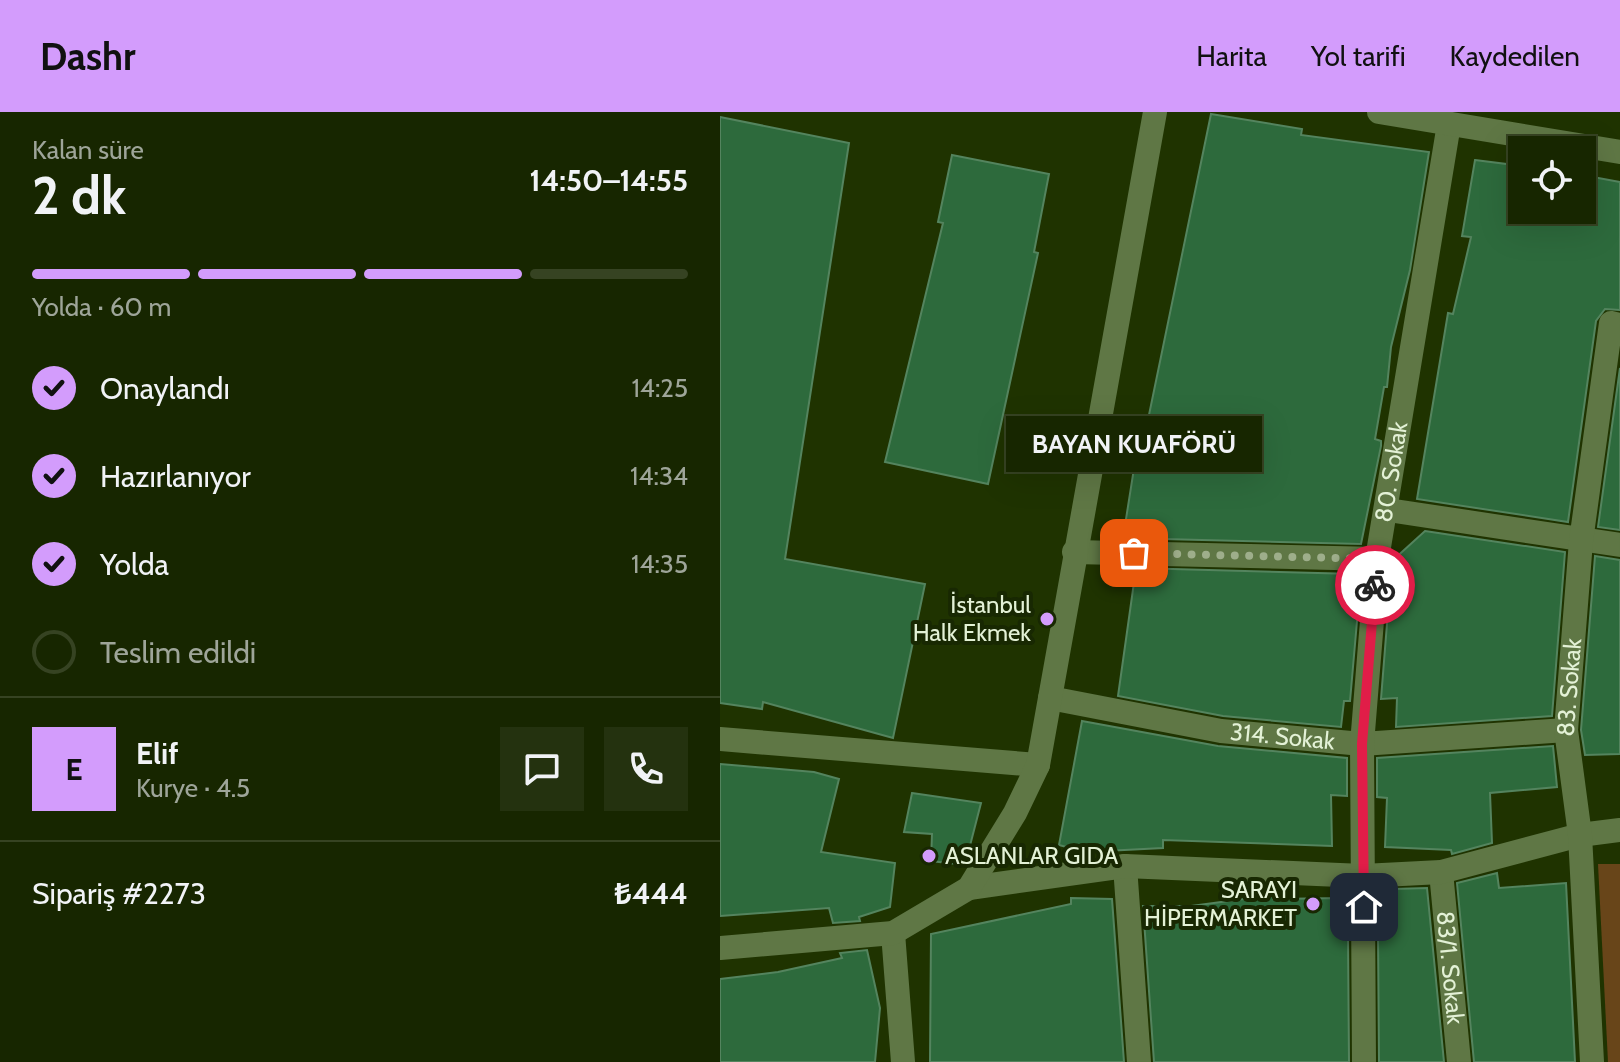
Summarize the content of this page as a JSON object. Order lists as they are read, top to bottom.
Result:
{
  "streets": {
    "street": [
      "80. Sokak",
      "83. Sokak",
      "314. Sokak",
      "83/1. Sokak"
    ]
  },
  "crossings": [
    ["80. Sokak", "314. Sokak"],
    ["83. Sokak", "314. Sokak"]
  ],
  "places": [
    "BAYAN KUAFÖRÜ",
    "İstanbul Halk Ekmek",
    "ASLANLAR GIDA",
    "SARAYI HİPERMARKET"
  ],
  "page": {
    "header": "Dashr",
    "nav": ["Harita", "Yol tarifi", "Kaydedilen"],
    "heading": ["2 dk", "Kalan süre", "14:50–14:55"],
    "panel": [
      "Elif",
      "Kurye · 4.5",
      "Sipariş #2273",
      "₺444"
    ],
    "bar": "Yolda · 60 m",
    "list": [
      ["Onaylandı", "14:25"],
      ["Hazırlanıyor", "14:34"],
      ["Yolda", "14:35"],
      "Teslim edildi"
    ],
    "bubble": "BAYAN KUAFÖRÜ",
    "round": "E"
  }
}
